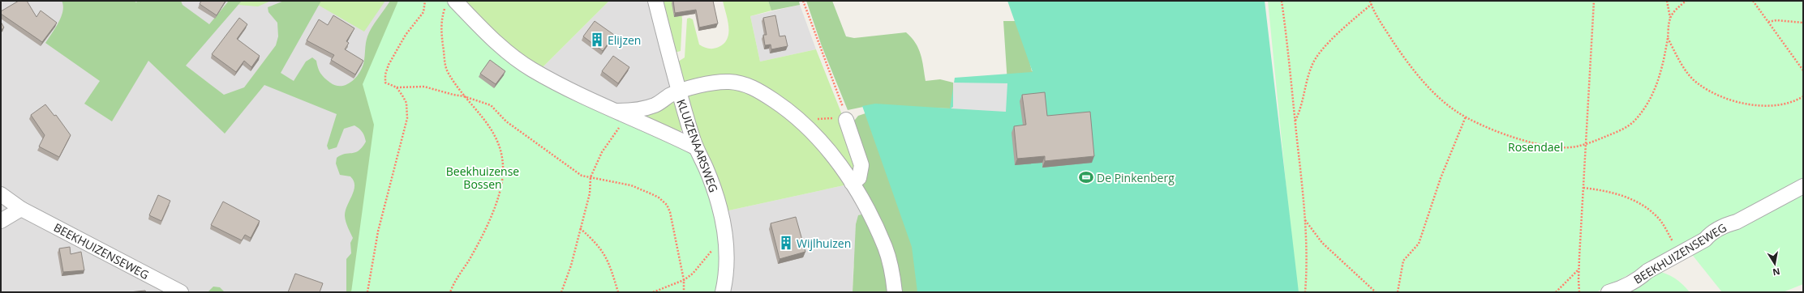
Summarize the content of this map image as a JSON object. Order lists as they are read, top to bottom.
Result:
{
  "streets": {
    "street": ["KLUIZENAARSWEG", "BEEKHUIZENSEWEG"]
  },
  "parks": ["Rosendael", "Beekhuizense Bossen"],
  "places": {
    "building": ["Elijzen", "Wijlhuizen"],
    "sports": ["De Pinkenberg"]
  },
  "north": "bottom"
}
